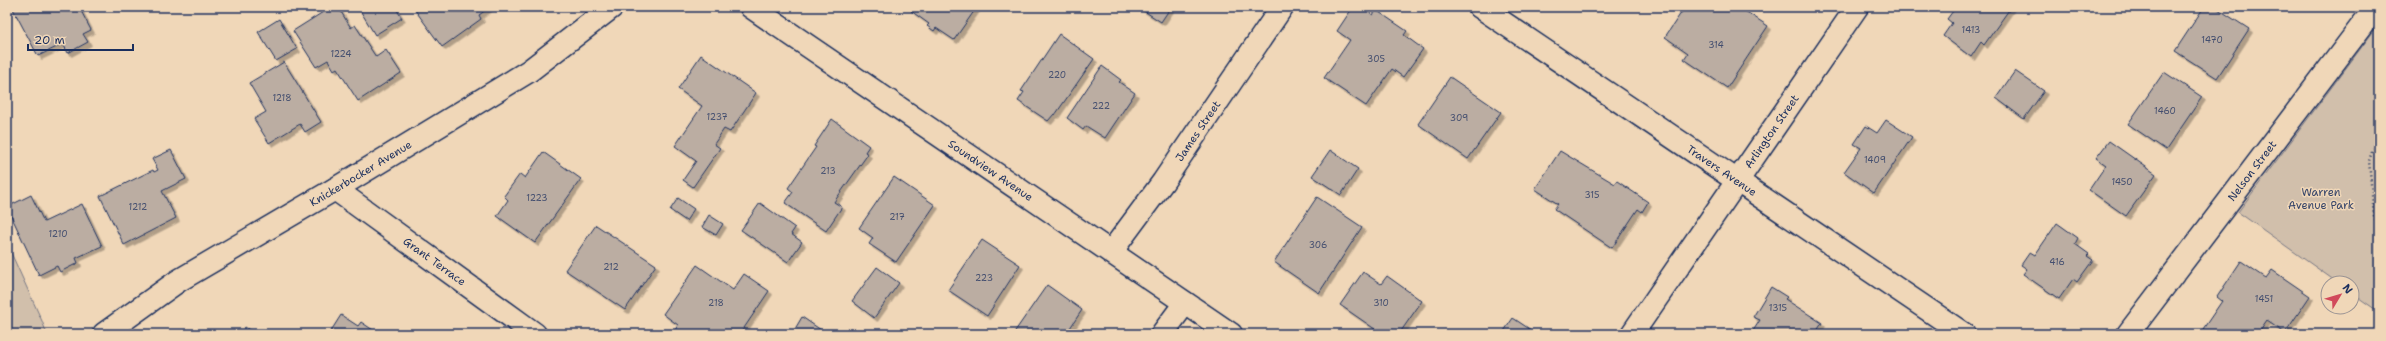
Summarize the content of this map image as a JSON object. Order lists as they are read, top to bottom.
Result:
{
  "streets": {
    "street": [
      "James Street",
      "Arlington Street",
      "Travers Avenue",
      "Nelson Street",
      "Soundview Avenue",
      "Knickerbocker Avenue",
      "Grant Terrace"
    ]
  },
  "crossings": [
    ["James Street", "Soundview Avenue"],
    ["Arlington Street", "Travers Avenue"],
    ["Knickerbocker Avenue", "Grant Terrace"]
  ],
  "parks": ["Warren Avenue Park"],
  "house_numbers": [
    "1413",
    "1470",
    "314",
    "1224",
    "305",
    "220",
    "1218",
    "222",
    "1460",
    "1237",
    "309",
    "1409",
    "213",
    "1450",
    "315",
    "1223",
    "1212",
    "217",
    "1210",
    "306",
    "416",
    "212",
    "223",
    "1451",
    "218",
    "310",
    "1315"
  ],
  "scale_bar": "20 m",
  "north": "top right"
}
